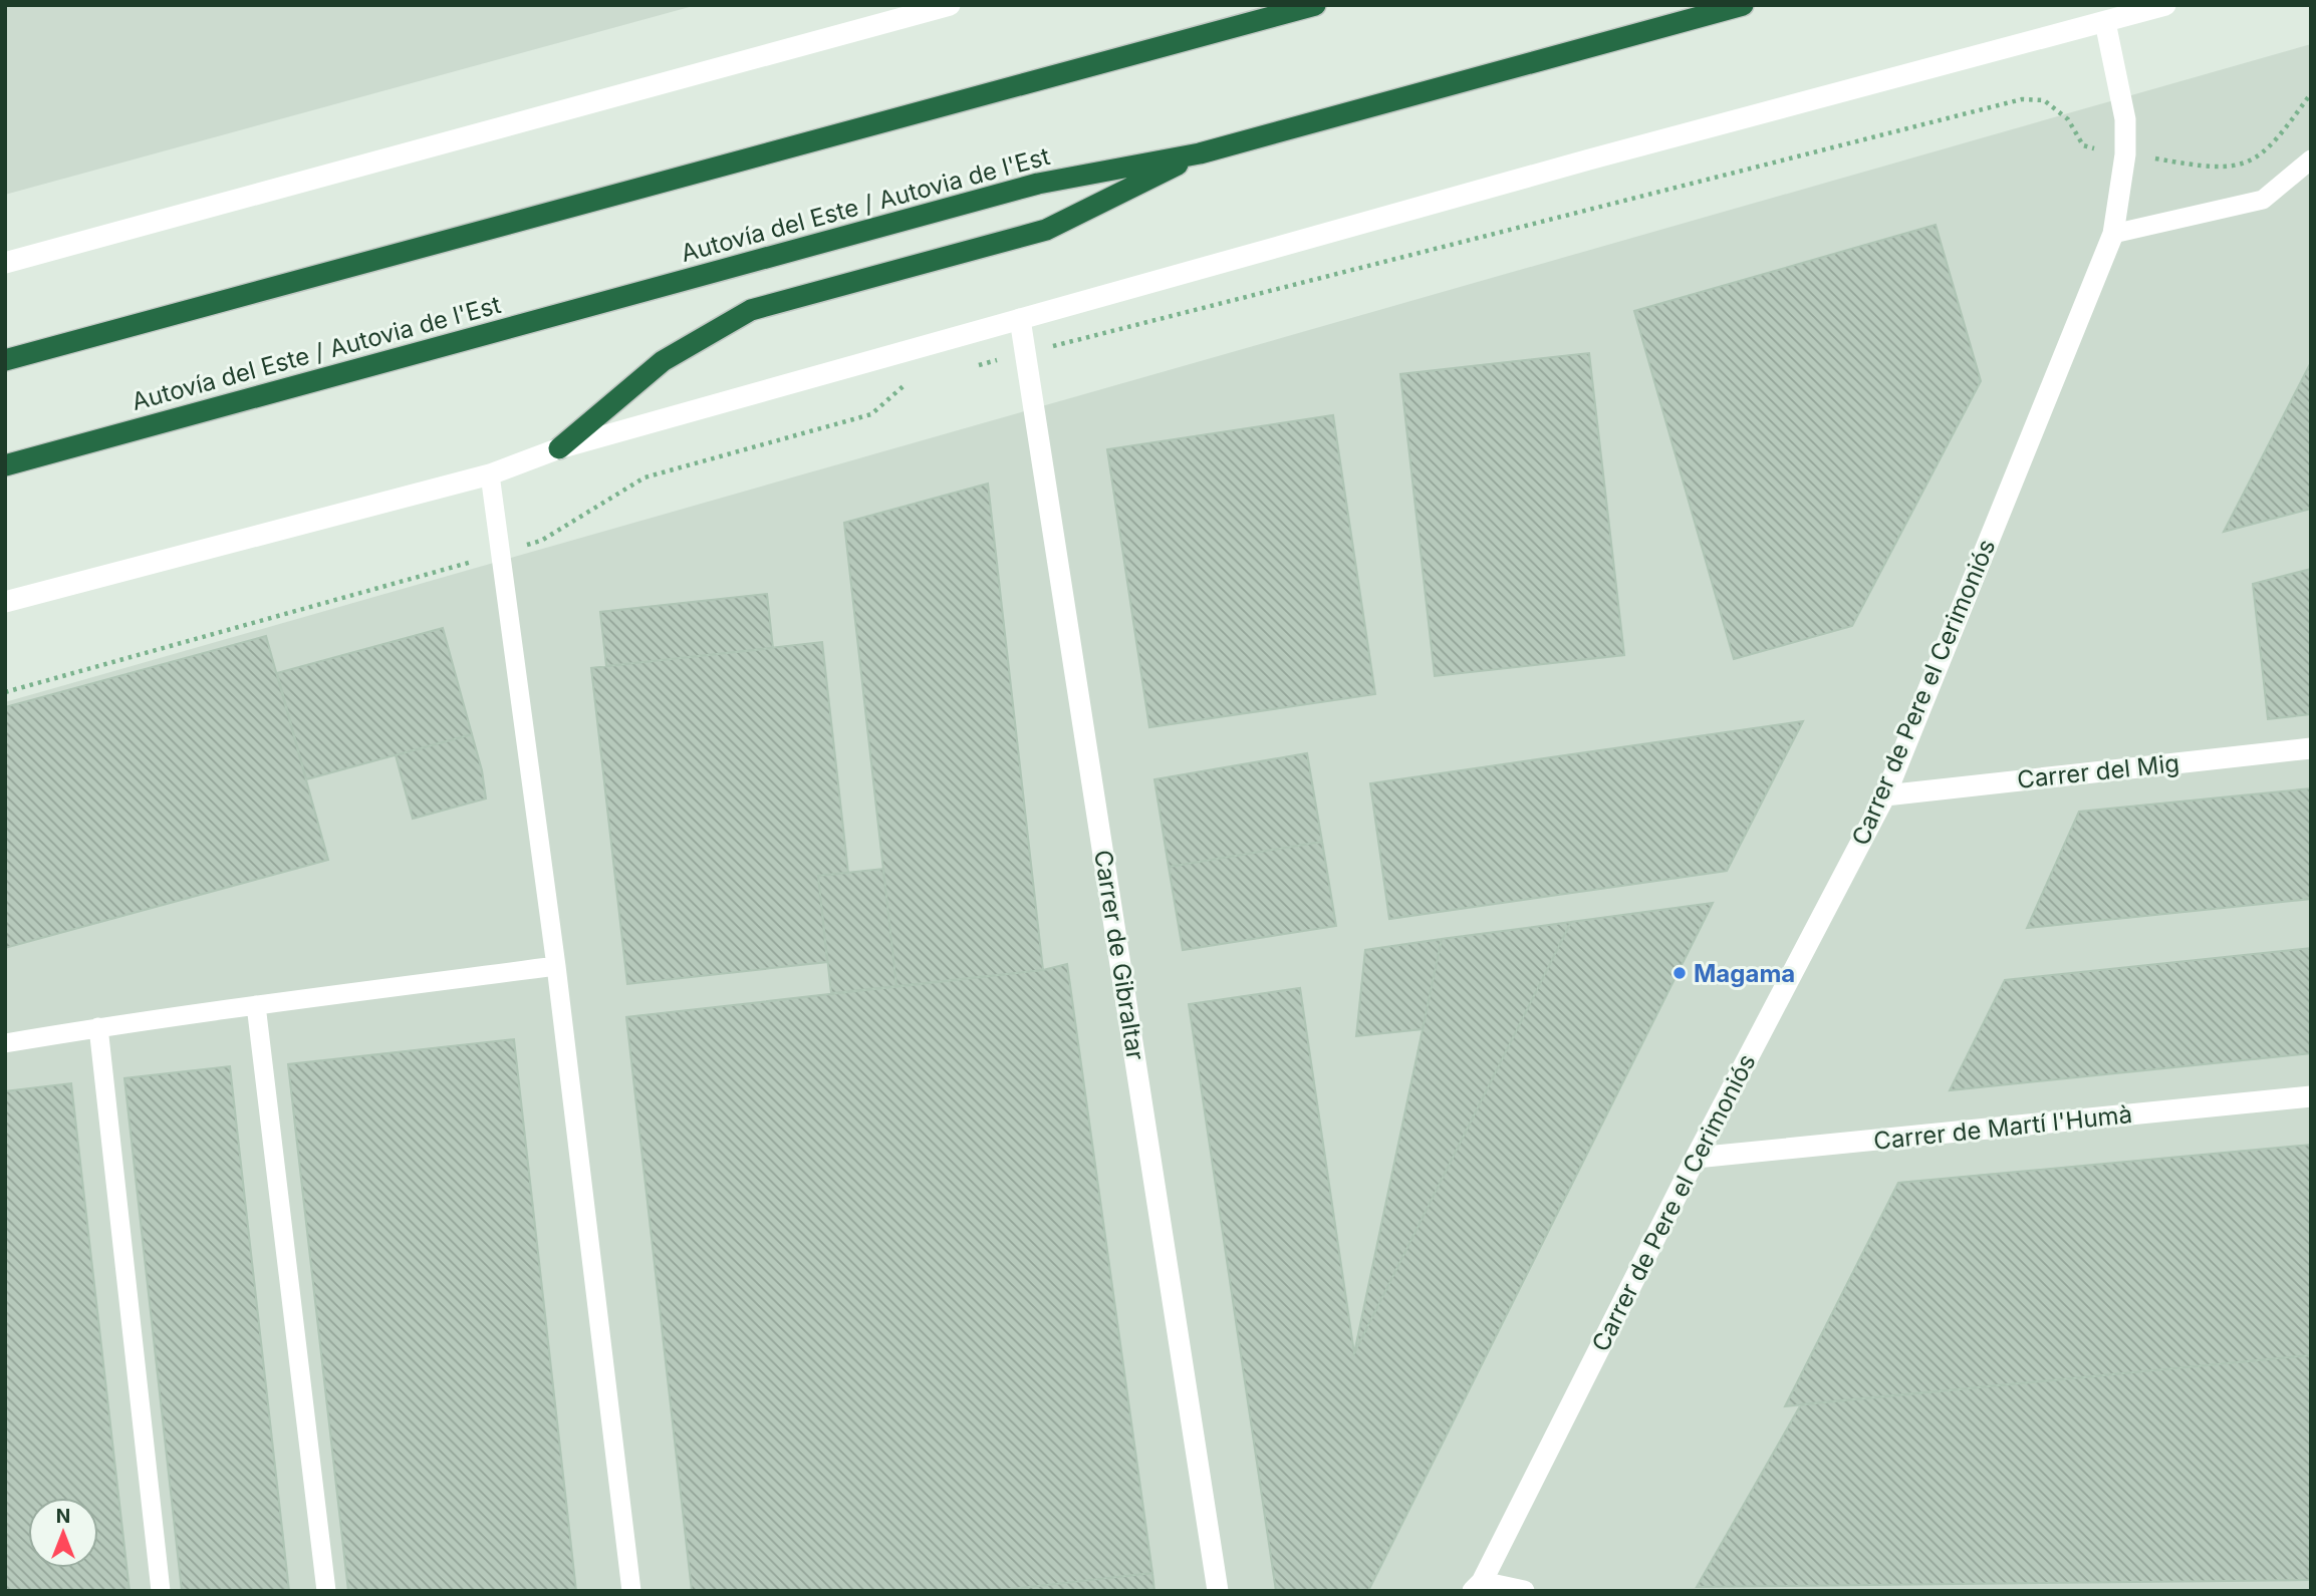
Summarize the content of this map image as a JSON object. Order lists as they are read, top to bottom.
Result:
{
  "streets": {
    "highway": ["Autovía del Este / Autovia de l'Est"],
    "street": [
      "Carrer de Pere el Cerimoniós",
      "Carrer del Mig",
      "Carrer de Gibraltar",
      "Carrer de Martí l'Humà"
    ]
  },
  "crossings": [
    ["Carrer de Pere el Cerimoniós", "Carrer del Mig"],
    ["Carrer de Pere el Cerimoniós", "Carrer de Martí l'Humà"]
  ],
  "places": ["Magama"],
  "north": "top"
}
